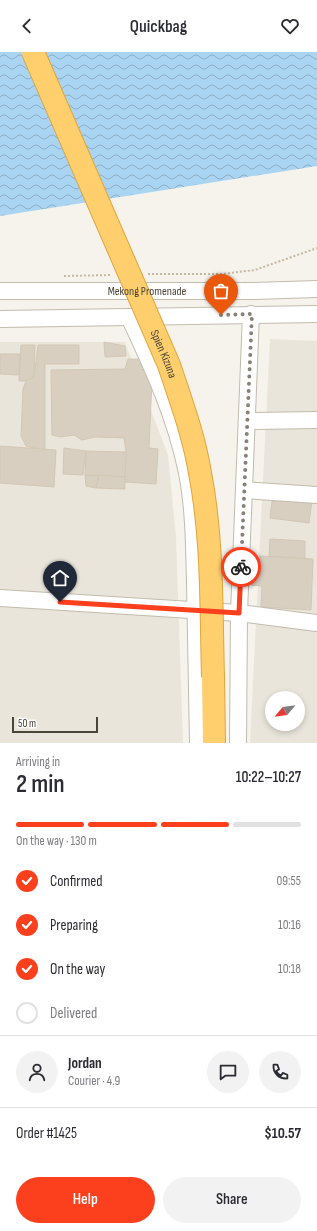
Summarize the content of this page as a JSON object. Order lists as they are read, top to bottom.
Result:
{
  "streets": {
    "highway": ["Spien Kizuna"],
    "street": ["Mekong Promenade"]
  },
  "scale_bar": "50 m",
  "north": "bottom left",
  "page": {
    "header": "Quickbag",
    "scale": "50 m",
    "heading": ["2 min", "Arriving in", "10:22–10:27"],
    "panel": [
      "Jordan",
      "Courier · 4.9",
      "Order #1425",
      "$10.57"
    ],
    "bar": "On the way · 130 m",
    "list": [
      ["Confirmed", "09:55"],
      ["Preparing", "10:16"],
      ["On the way", "10:18"],
      "Delivered"
    ],
    "buttons": ["Help", "Share"]
  }
}
